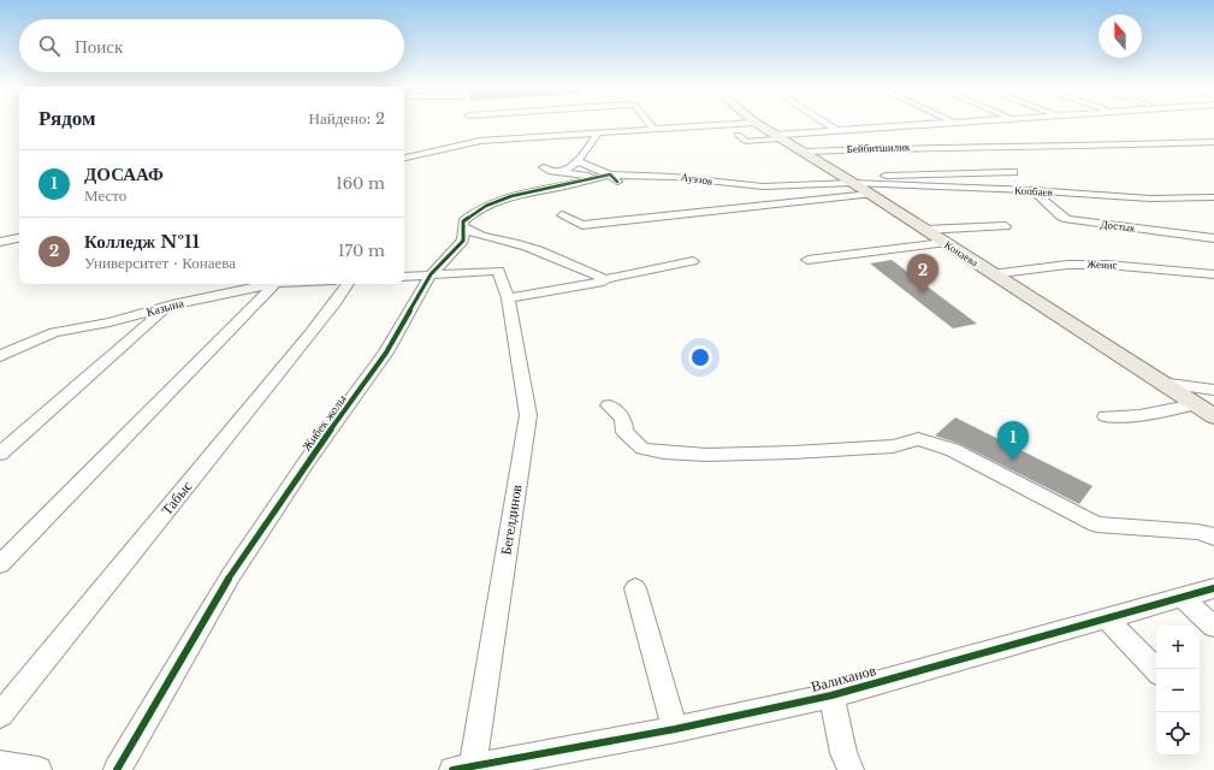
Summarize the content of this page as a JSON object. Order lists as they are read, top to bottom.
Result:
{
  "streets": {
    "main road": ["Конаева"],
    "street": [
      "Бейбитшилик",
      "Ауэзов",
      "Копбаев",
      "Достык",
      "Женис",
      "Казына",
      "Жибек жолы",
      "Табыс",
      "Бегелдинов",
      "Валиханов"
    ]
  },
  "crossings": [
    ["Бейбитшилик", "Конаева"],
    ["Ауэзов", "Копбаев"],
    ["Ауэзов", "Конаева"],
    ["Ауэзов", "Жибек жолы"],
    ["Копбаев", "Достык"],
    ["Копбаев", "Конаева"],
    ["Конаева", "Женис"],
    ["Жибек жолы", "Бегелдинов"],
    ["Бегелдинов", "Валиханов"]
  ],
  "north": "top",
  "page": {
    "search": "Поиск",
    "heading": ["Рядом", "Найдено: 2"],
    "list": [
      {
        "mark": "1",
        "name": "ДОСААФ",
        "note": "Место",
        "value": "160 m"
      },
      {
        "mark": "2",
        "name": "Колледж №11",
        "note": "Университет · Конаева",
        "value": "170 m"
      }
    ],
    "pins": ["2", "1"],
    "map_buttons": ["+", "−"]
  }
}
